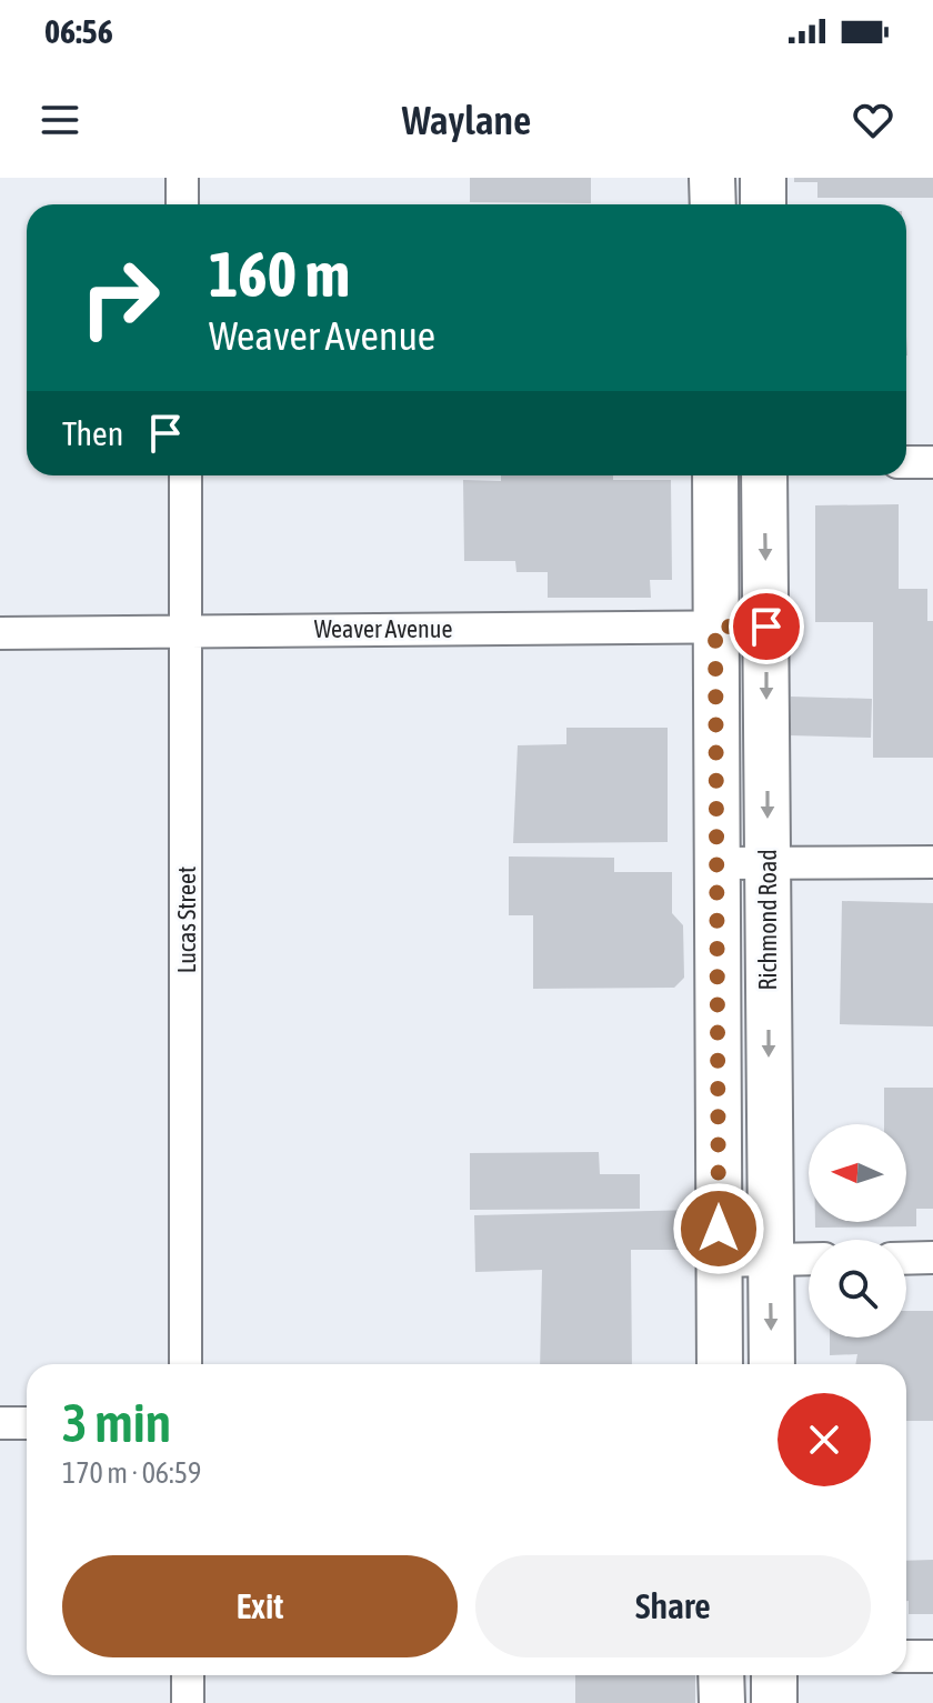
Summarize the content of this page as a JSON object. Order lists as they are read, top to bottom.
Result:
{
  "streets": {
    "main road": ["Richmond Road"],
    "street": ["Weaver Avenue", "Lucas Street"]
  },
  "crossings": [
    ["Weaver Avenue", "Lucas Street"],
    ["Weaver Avenue", "Richmond Road"]
  ],
  "north": "left",
  "page": {
    "status": "06:56",
    "header": "Waylane",
    "turn": ["160 m", "Weaver Avenue"],
    "then": "Then",
    "heading": ["3 min", "170 m · 06:59"],
    "buttons": ["Exit", "Share"]
  }
}
